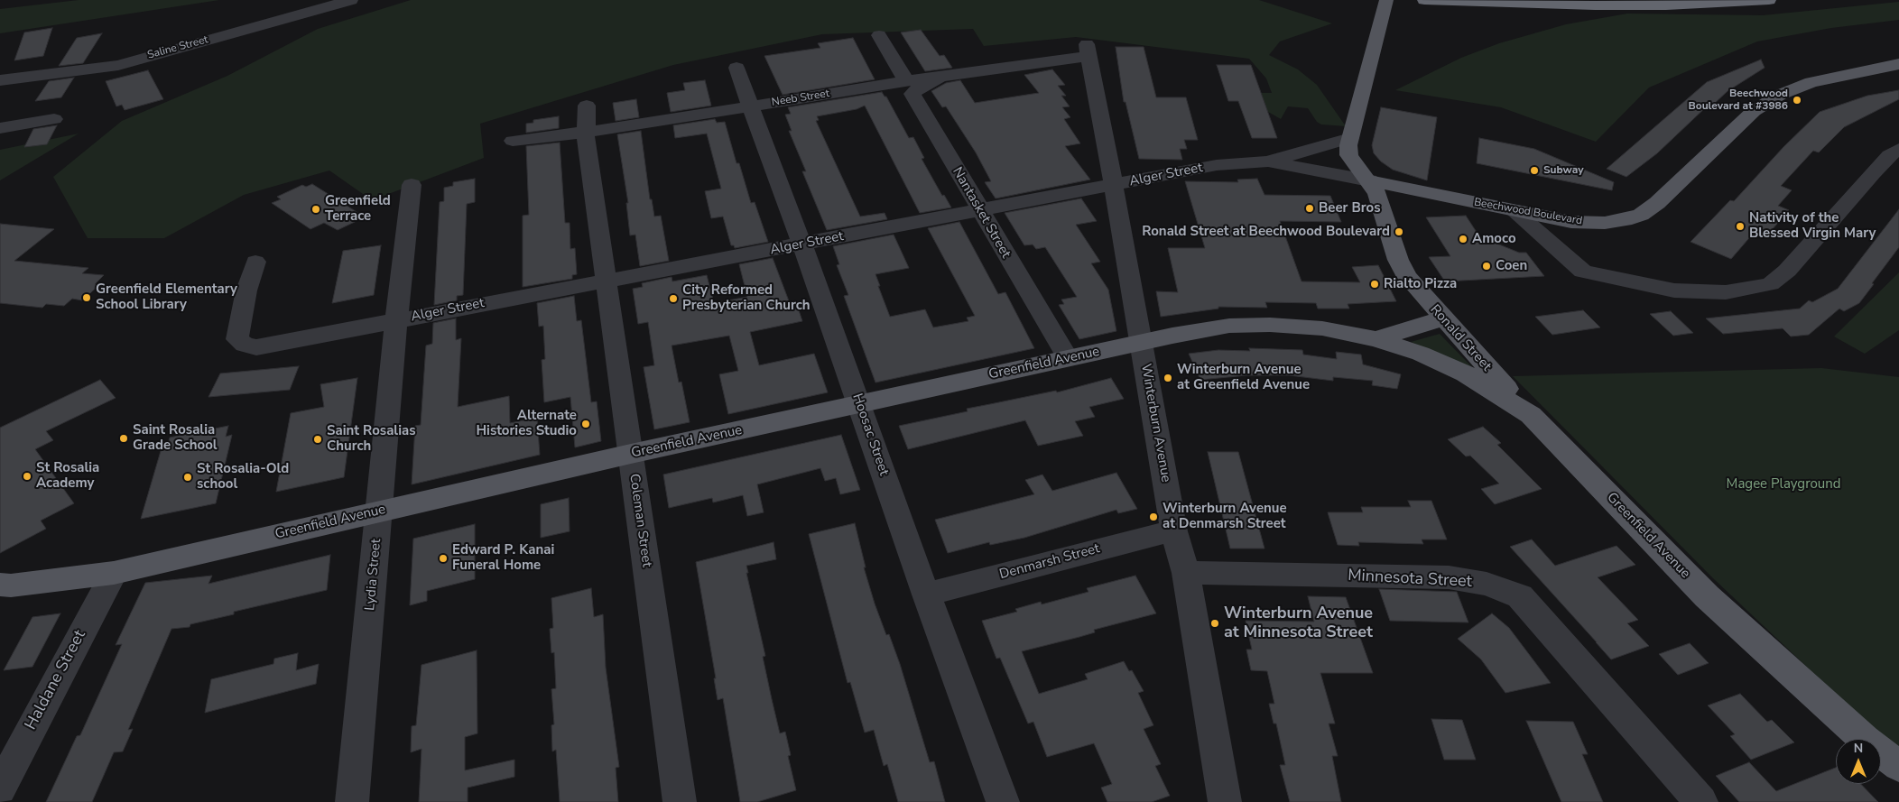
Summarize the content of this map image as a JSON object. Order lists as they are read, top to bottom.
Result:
{
  "streets": {
    "main road": ["Beechwood Boulevard", "Ronald Street", "Greenfield Avenue"],
    "street": [
      "Saline Street",
      "Neeb Street",
      "Alger Street",
      "Nantasket Street",
      "Winterburn Avenue",
      "Hoosac Street",
      "Coleman Street",
      "Denmarsh Street",
      "Lydia Street",
      "Minnesota Street",
      "Haldane Street"
    ]
  },
  "crossings": [
    ["Neeb Street", "Nantasket Street"],
    ["Neeb Street", "Winterburn Avenue"],
    ["Neeb Street", "Hoosac Street"],
    ["Neeb Street", "Coleman Street"],
    ["Alger Street", "Beechwood Boulevard"],
    ["Alger Street", "Nantasket Street"],
    ["Alger Street", "Ronald Street"],
    ["Alger Street", "Winterburn Avenue"],
    ["Alger Street", "Hoosac Street"],
    ["Alger Street", "Coleman Street"],
    ["Alger Street", "Lydia Street"],
    ["Beechwood Boulevard", "Ronald Street"],
    ["Nantasket Street", "Greenfield Avenue"],
    ["Ronald Street", "Greenfield Avenue"],
    ["Greenfield Avenue", "Winterburn Avenue"],
    ["Greenfield Avenue", "Hoosac Street"],
    ["Greenfield Avenue", "Coleman Street"],
    ["Greenfield Avenue", "Lydia Street"],
    ["Greenfield Avenue", "Haldane Street"],
    ["Winterburn Avenue", "Denmarsh Street"],
    ["Winterburn Avenue", "Minnesota Street"],
    ["Hoosac Street", "Denmarsh Street"]
  ],
  "parks": ["Magee Playground"],
  "places": [
    "Beechwood Boulevard at #3986",
    "Subway",
    "Beer Bros",
    "Greenfield Terrace",
    "Nativity of the Blessed Virgin Mary",
    "Ronald Street at Beechwood Boulevard",
    "Amoco",
    "Coen",
    "Rialto Pizza",
    "Greenfield Elementary School Library",
    "City Reformed Presbyterian Church",
    "Winterburn Avenue at Greenfield Avenue",
    "Alternate Histories Studio",
    "Saint Rosalia Grade School",
    "Saint Rosalias Church",
    "St Rosalia Academy",
    "St Rosalia-Old school",
    "Winterburn Avenue at Denmarsh Street",
    "Edward P. Kanai Funeral Home",
    "Winterburn Avenue at Minnesota Street"
  ],
  "north": "top"
}
